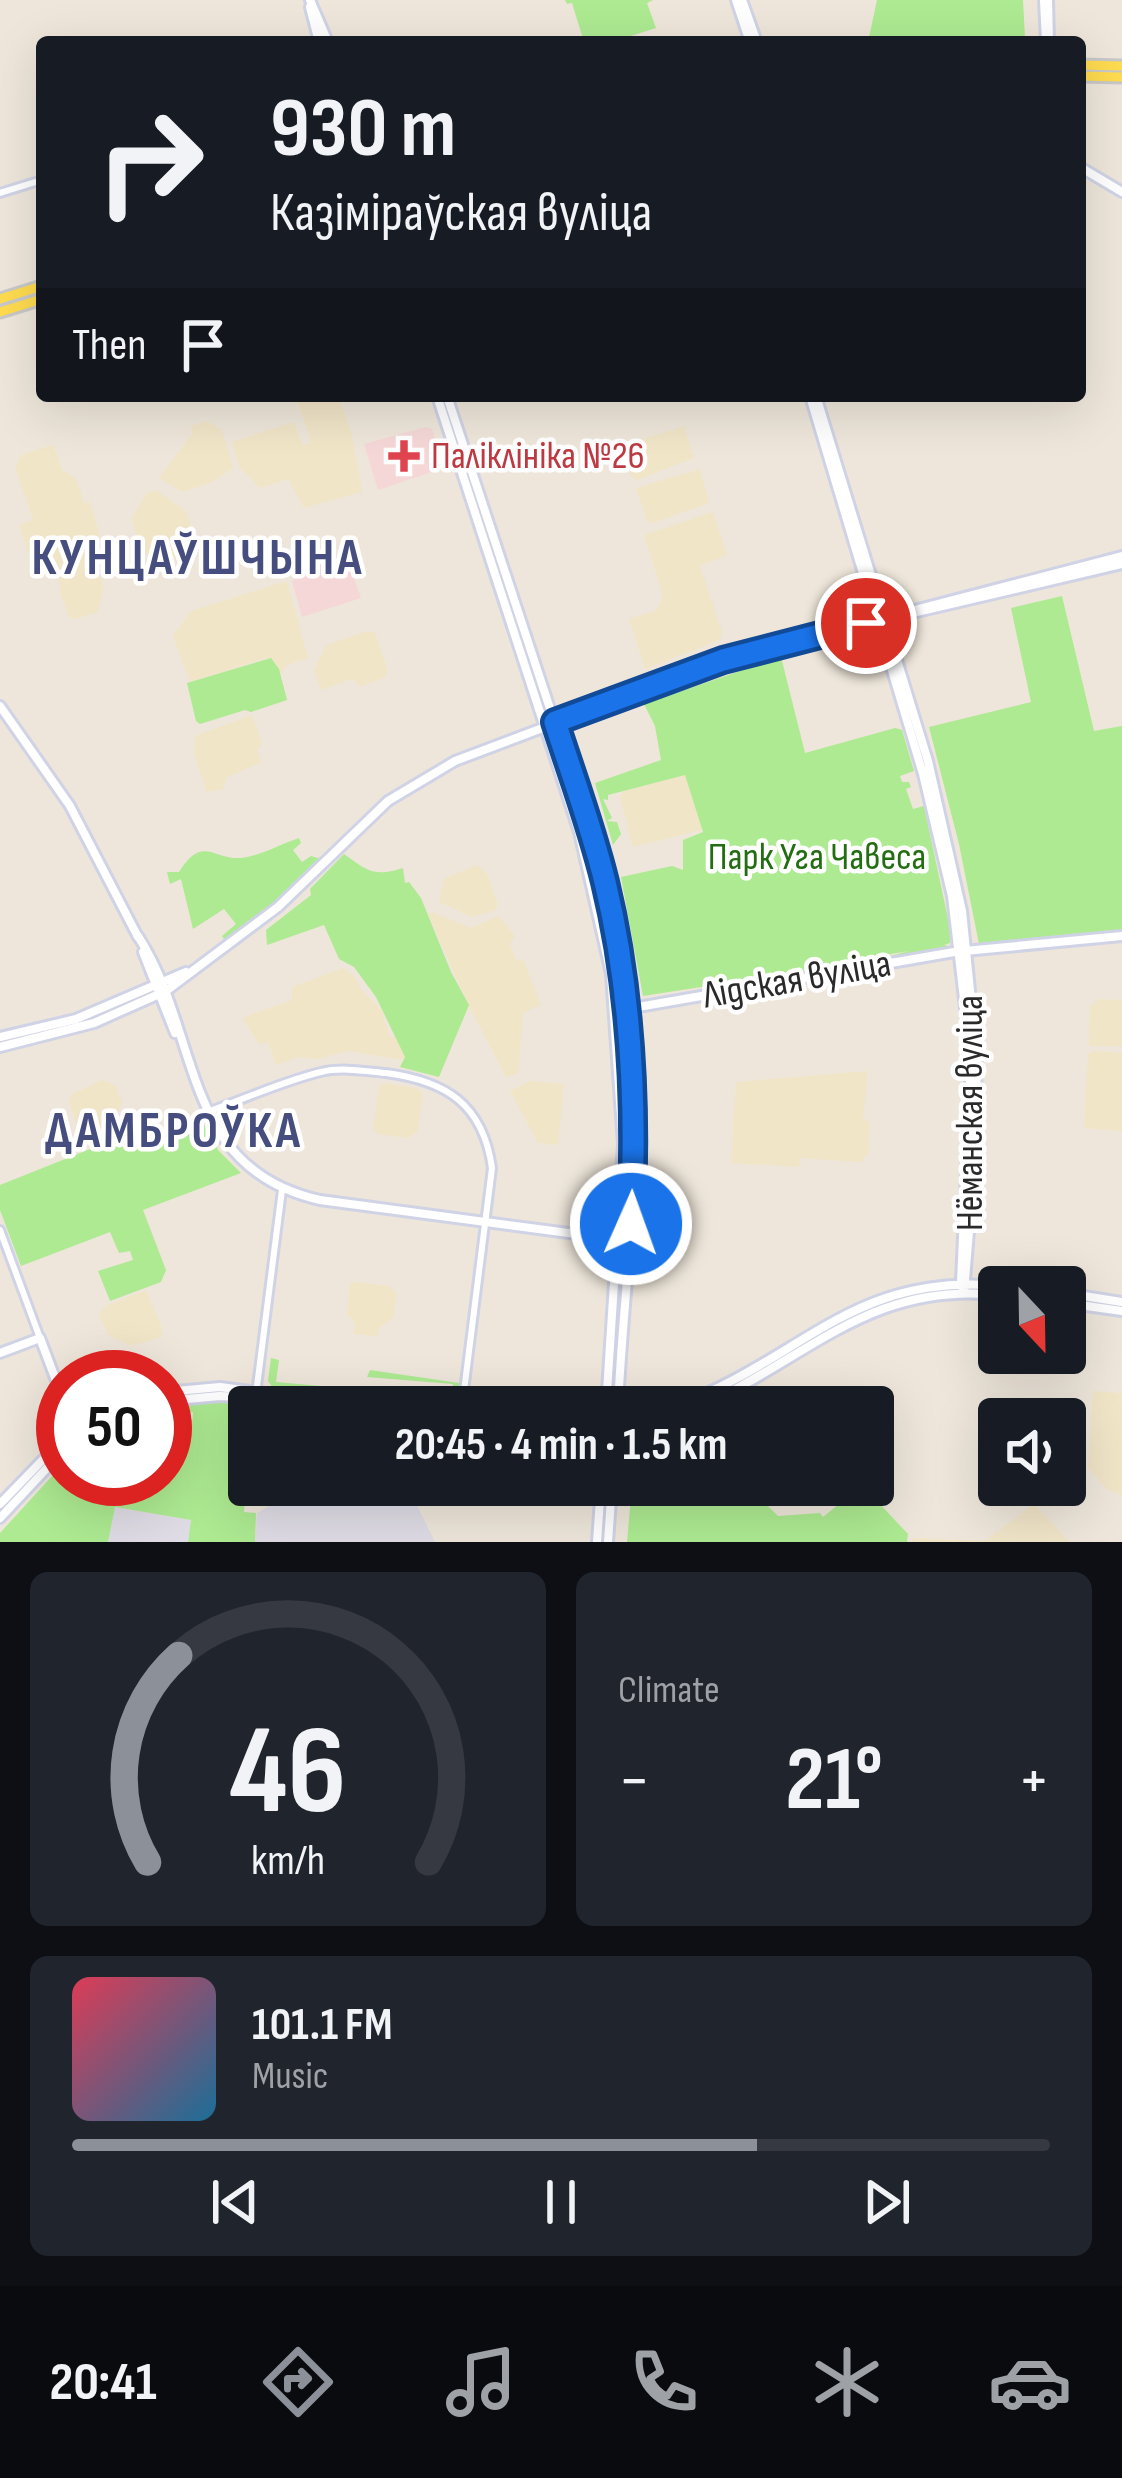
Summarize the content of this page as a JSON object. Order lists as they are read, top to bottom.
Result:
{
  "streets": {
    "main road": ["Лідская вуліца", "Нёманская вуліца"]
  },
  "crossings": [
    ["Лідская вуліца", "Нёманская вуліца"]
  ],
  "districts": ["КУНЦАЎШЧЫНА", "ДАМБРОЎКА"],
  "parks": ["Парк Уга Чавеса"],
  "places": {
    "health": ["Паліклініка №26"]
  },
  "north": "bottom",
  "page": {
    "turn": ["930 m", "Казіміраўская вуліца"],
    "then": "Then",
    "limit": "50",
    "trip": "20:45 · 4 min · 1.5 km",
    "tile": "Climate",
    "heat": ["−", "21°", "+"],
    "song": ["101.1 FM", "Music"],
    "tabs": "20:41",
    "gauge": ["46", "km/h"]
  }
}
